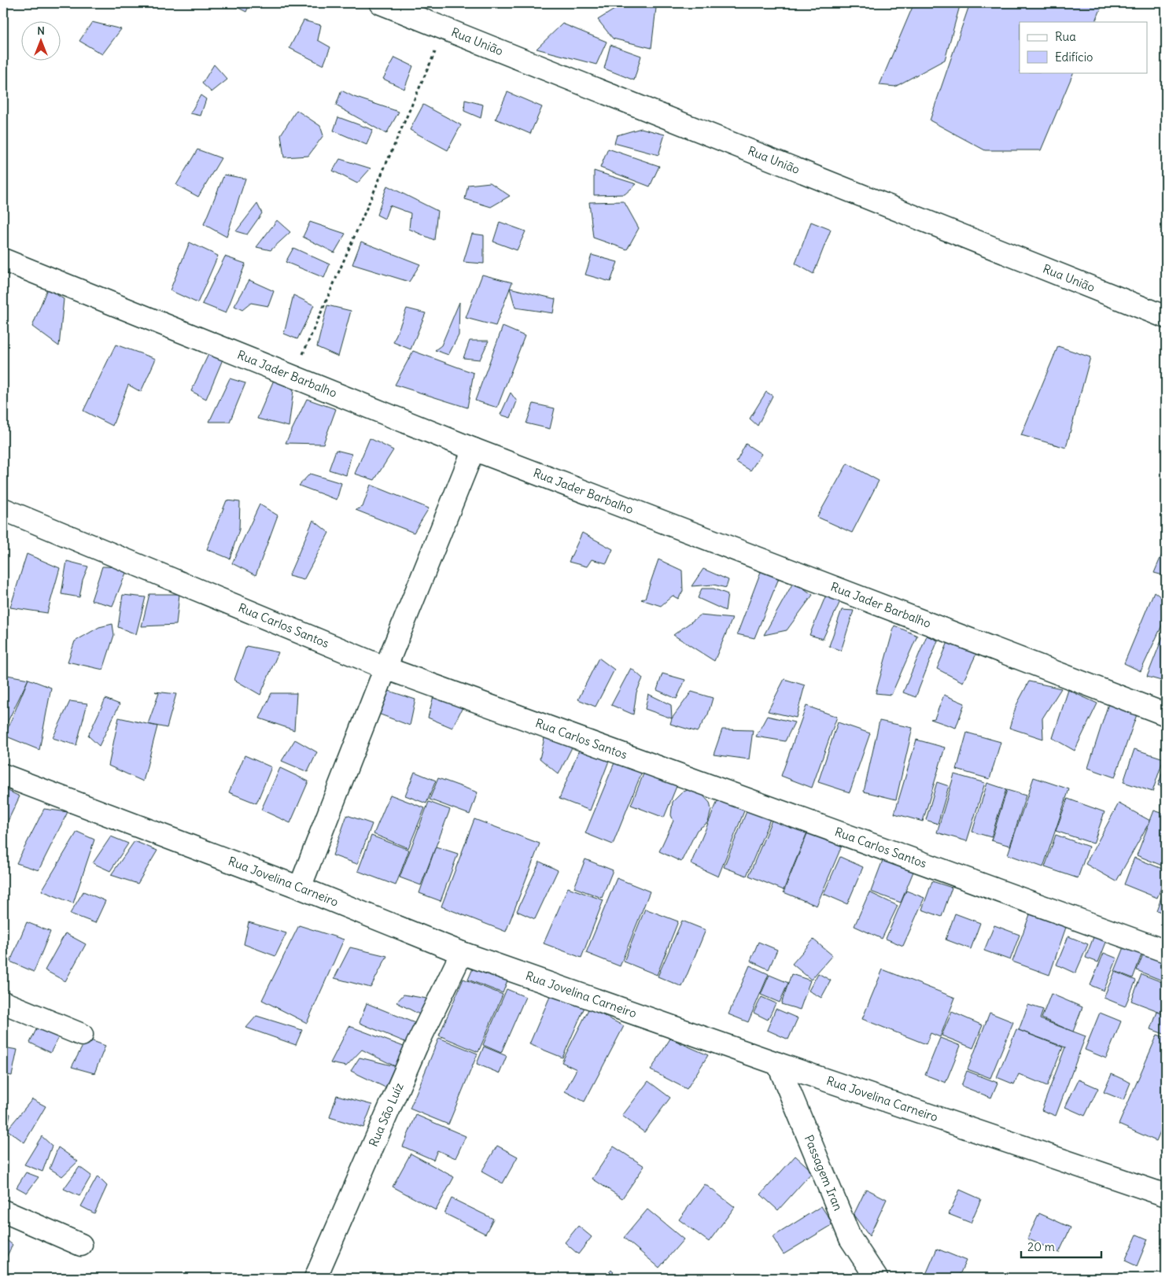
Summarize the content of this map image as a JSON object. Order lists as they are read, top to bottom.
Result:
{
  "streets": {
    "street": [
      "Rua União",
      "Rua Jader Barbalho",
      "Rua Carlos Santos",
      "Rua Jovelina Carneiro",
      "Rua São Luíz",
      "Passagem Iran"
    ]
  },
  "crossings": [
    ["Rua Jovelina Carneiro", "Rua São Luíz"],
    ["Rua Jovelina Carneiro", "Passagem Iran"]
  ],
  "legend": ["Rua", "Edifício"],
  "scale_bar": "20 m",
  "north": "top"
}
